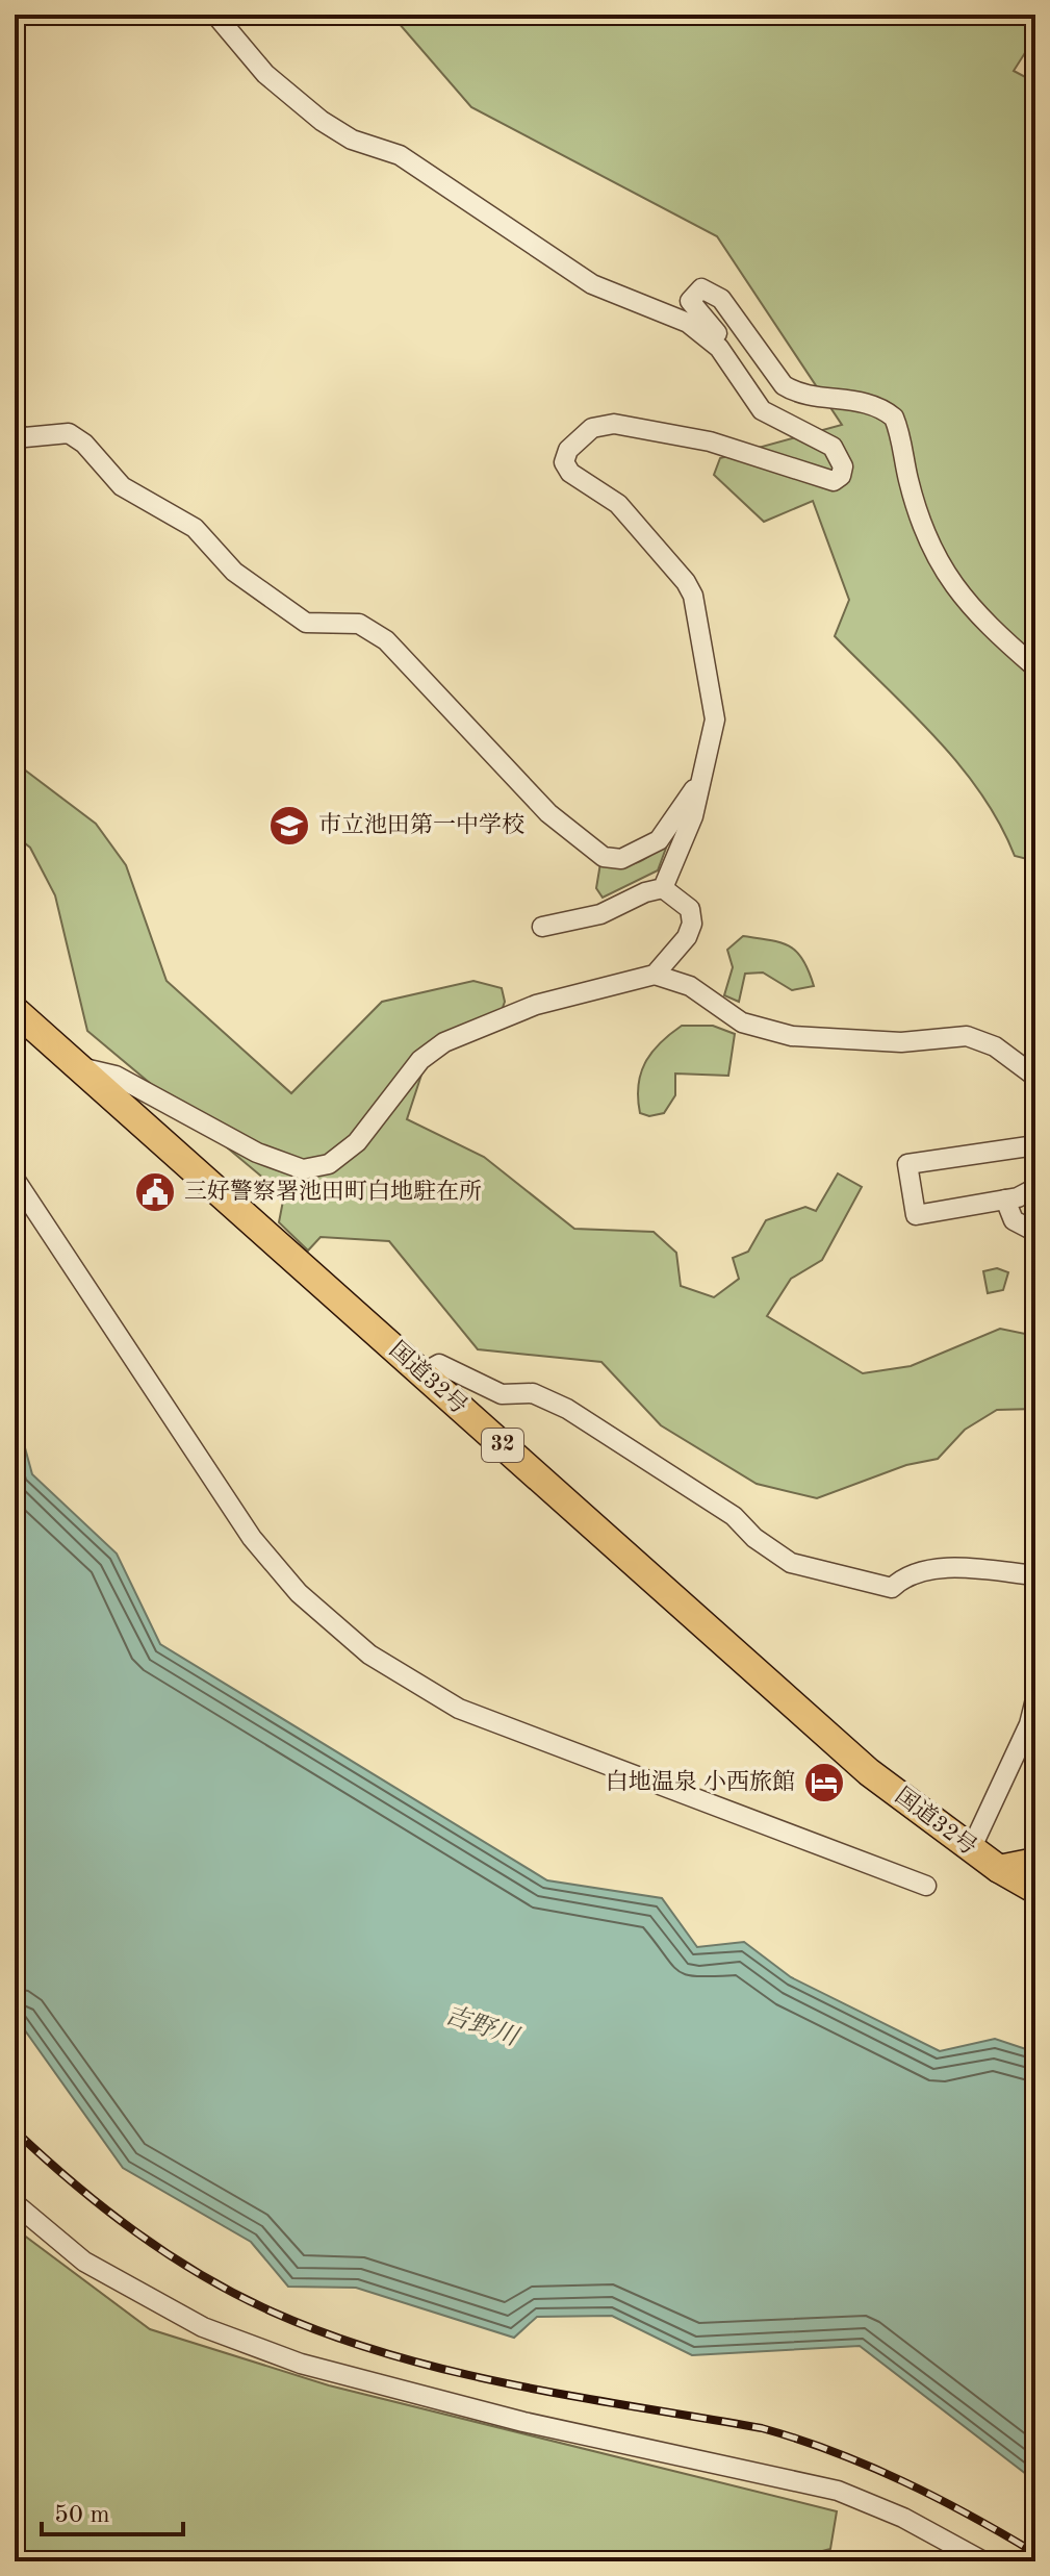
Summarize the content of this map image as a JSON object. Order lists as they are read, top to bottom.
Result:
{
  "streets": {
    "highway": ["国道32号", "32"]
  },
  "water": ["吉野川"],
  "places": {
    "school or university": ["市立池田第一中学校"],
    "public building": ["三好警察署池田町白地駐在所"],
    "hotel": ["白地温泉 小西旅館"]
  },
  "scale_bar": "50 m"
}
